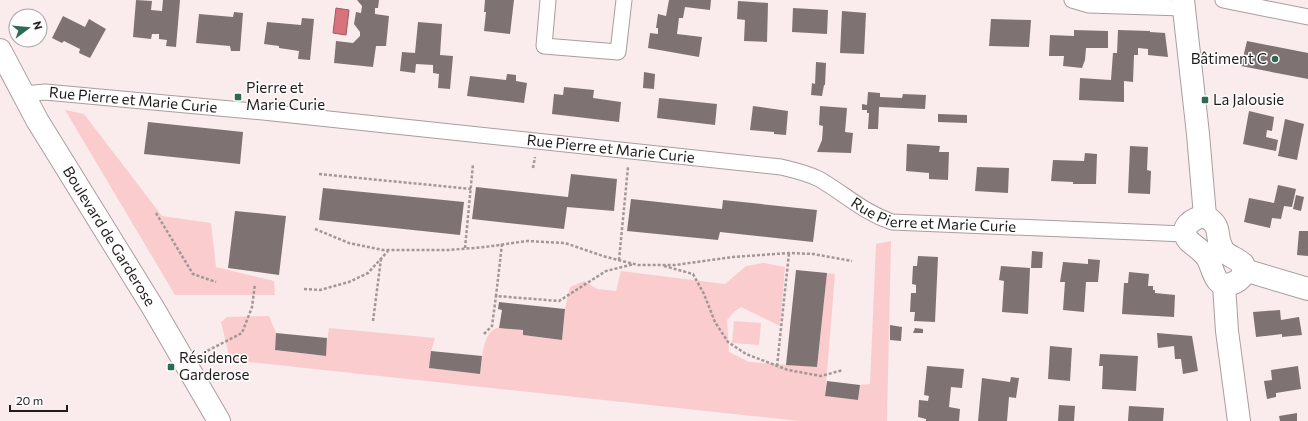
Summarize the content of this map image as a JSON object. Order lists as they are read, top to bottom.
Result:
{
  "streets": {
    "street": ["Rue Pierre et Marie Curie", "Boulevard de Garderose"]
  },
  "crossings": [
    ["Rue Pierre et Marie Curie", "Boulevard de Garderose"]
  ],
  "places": {
    "other": ["Bâtiment C"],
    "transit": ["Pierre et Marie Curie", "La Jalousie", "Résidence Garderose"]
  },
  "scale_bar": "20 m",
  "north": "right"
}
